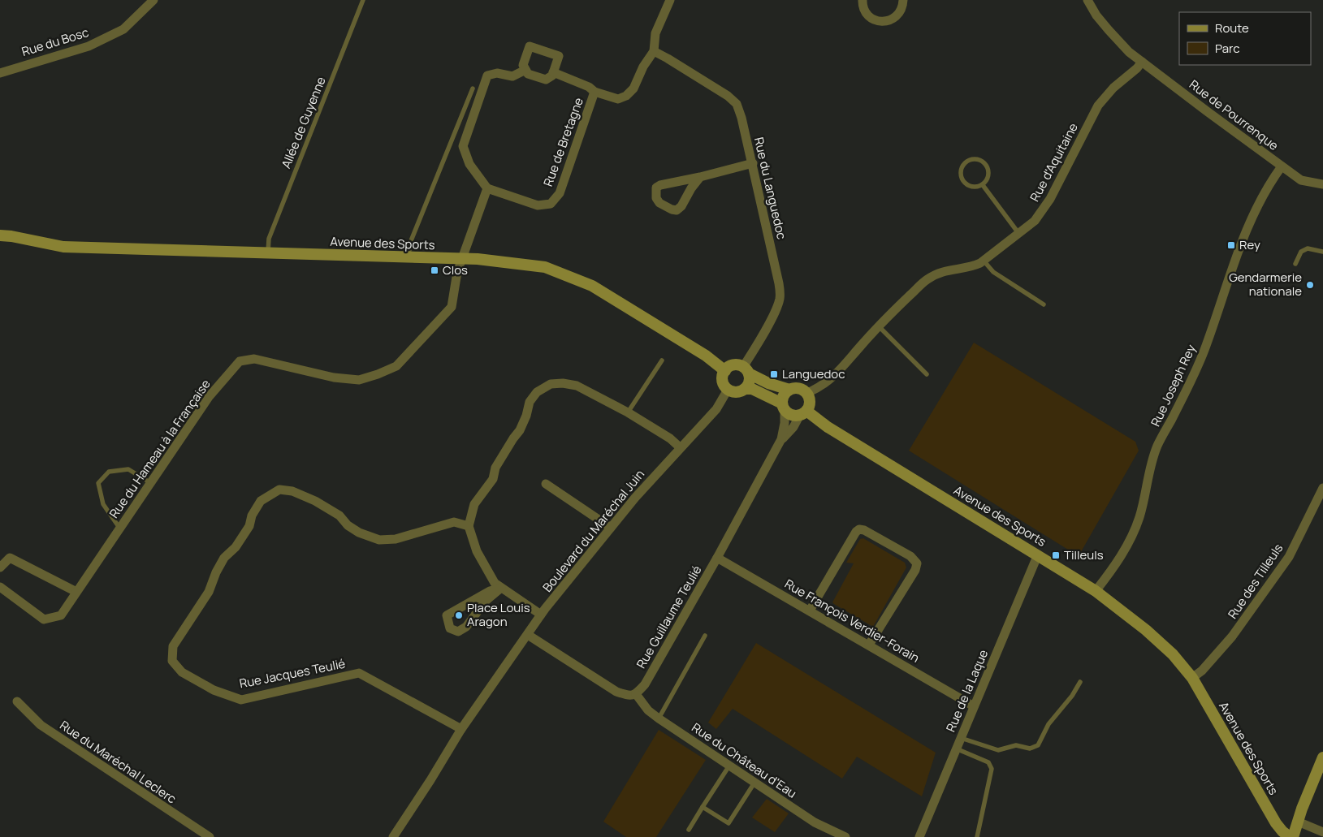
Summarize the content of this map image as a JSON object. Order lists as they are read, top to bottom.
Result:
{
  "streets": {
    "main road": ["Avenue des Sports"],
    "street": [
      "Rue du Bosc",
      "Rue de Pourrenque",
      "Rue de Bretagne",
      "Rue d'Aquitaine",
      "Rue du Languedoc",
      "Rue Joseph Rey",
      "Rue du Hameau à la Française",
      "Boulevard du Maréchal Juin",
      "Rue des Tilleuls",
      "Rue Guillaume Teulié",
      "Rue François Verdier-Forain",
      "Rue Jacques Teulié",
      "Rue de la Laque",
      "Rue du Château d'Eau",
      "Rue du Maréchal Leclerc"
    ],
    "lane": ["Allée de Guyenne"]
  },
  "crossings": [
    ["Rue de Pourrenque", "Rue d'Aquitaine"],
    ["Rue de Pourrenque", "Rue Joseph Rey"],
    ["Allée de Guyenne", "Avenue des Sports"],
    ["Rue d'Aquitaine", "Avenue des Sports"],
    ["Rue d'Aquitaine", "Rue Guillaume Teulié"],
    ["Rue du Languedoc", "Avenue des Sports"],
    ["Rue du Languedoc", "Boulevard du Maréchal Juin"],
    ["Avenue des Sports", "Rue Joseph Rey"],
    ["Avenue des Sports", "Rue du Hameau à la Française"],
    ["Avenue des Sports", "Boulevard du Maréchal Juin"],
    ["Avenue des Sports", "Rue des Tilleuls"],
    ["Avenue des Sports", "Rue Guillaume Teulié"],
    ["Avenue des Sports", "Rue de la Laque"],
    ["Boulevard du Maréchal Juin", "Rue Jacques Teulié"],
    ["Rue Guillaume Teulié", "Rue François Verdier-Forain"],
    ["Rue Guillaume Teulié", "Rue du Château d'Eau"],
    ["Rue François Verdier-Forain", "Rue de la Laque"]
  ],
  "places": {
    "transit": [
      "Rey",
      "Clos",
      "Languedoc",
      "Tilleuls"
    ],
    "other": ["Gendarmerie nationale", "Place Louis Aragon"]
  },
  "legend": ["Route", "Parc"]
}
